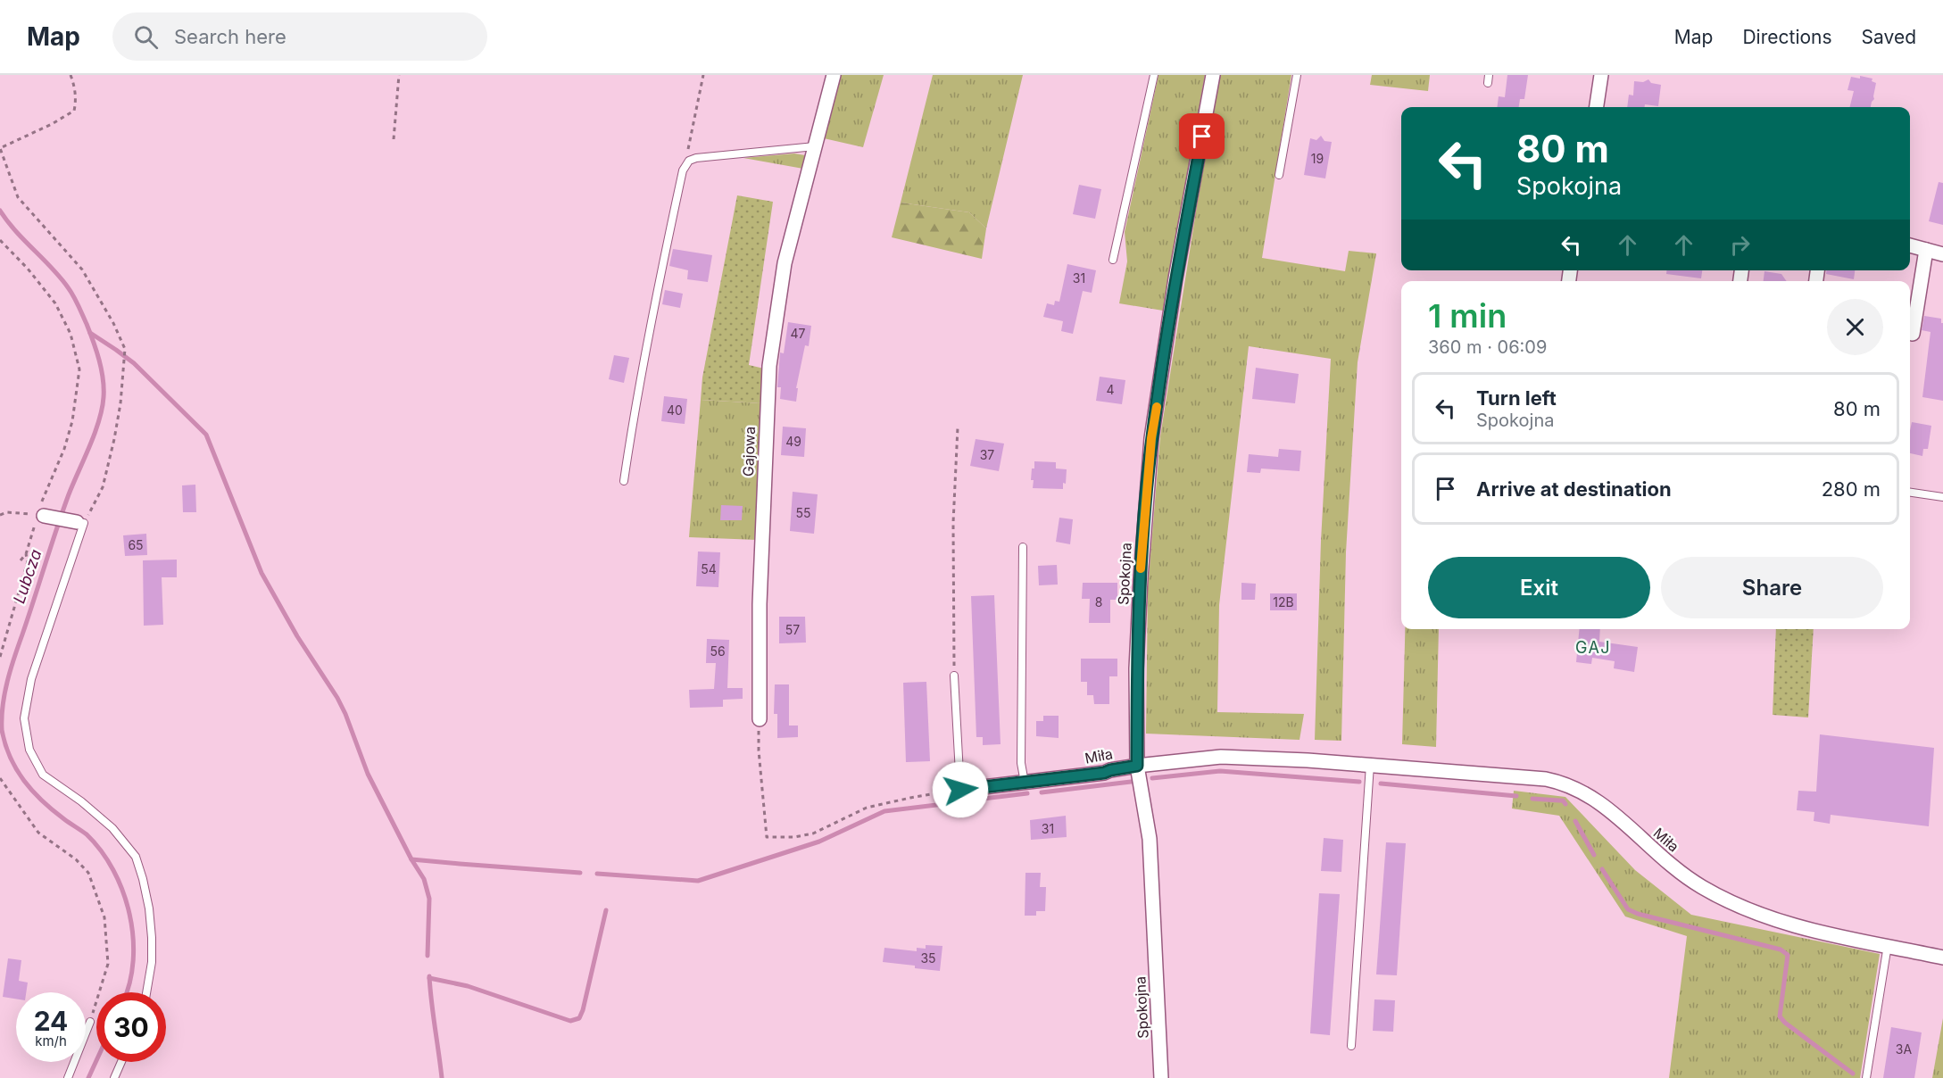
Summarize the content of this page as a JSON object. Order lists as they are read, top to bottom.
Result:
{
  "streets": {
    "street": ["Gajowa", "Spokojna", "Miła"]
  },
  "crossings": [
    ["Spokojna", "Miła"]
  ],
  "districts": ["GAJ"],
  "water": ["Lubcza"],
  "house_numbers": [
    "19",
    "31",
    "47",
    "4",
    "40",
    "49",
    "37",
    "55",
    "65",
    "54",
    "8",
    "12B",
    "57",
    "56",
    "31",
    "35",
    "3A"
  ],
  "page": {
    "header": "Map",
    "search": "Search here",
    "nav": ["Map", "Directions", "Saved"],
    "turn": ["80 m", "Spokojna"],
    "heading": ["1 min", "360 m · 06:09"],
    "list": [
      {
        "name": "Turn left",
        "note": "Spokojna",
        "value": "80 m"
      },
      {
        "name": "Arrive at destination",
        "value": "280 m"
      }
    ],
    "buttons": ["Exit", "Share"],
    "speed": "24 km/h",
    "limit": "30"
  }
}
